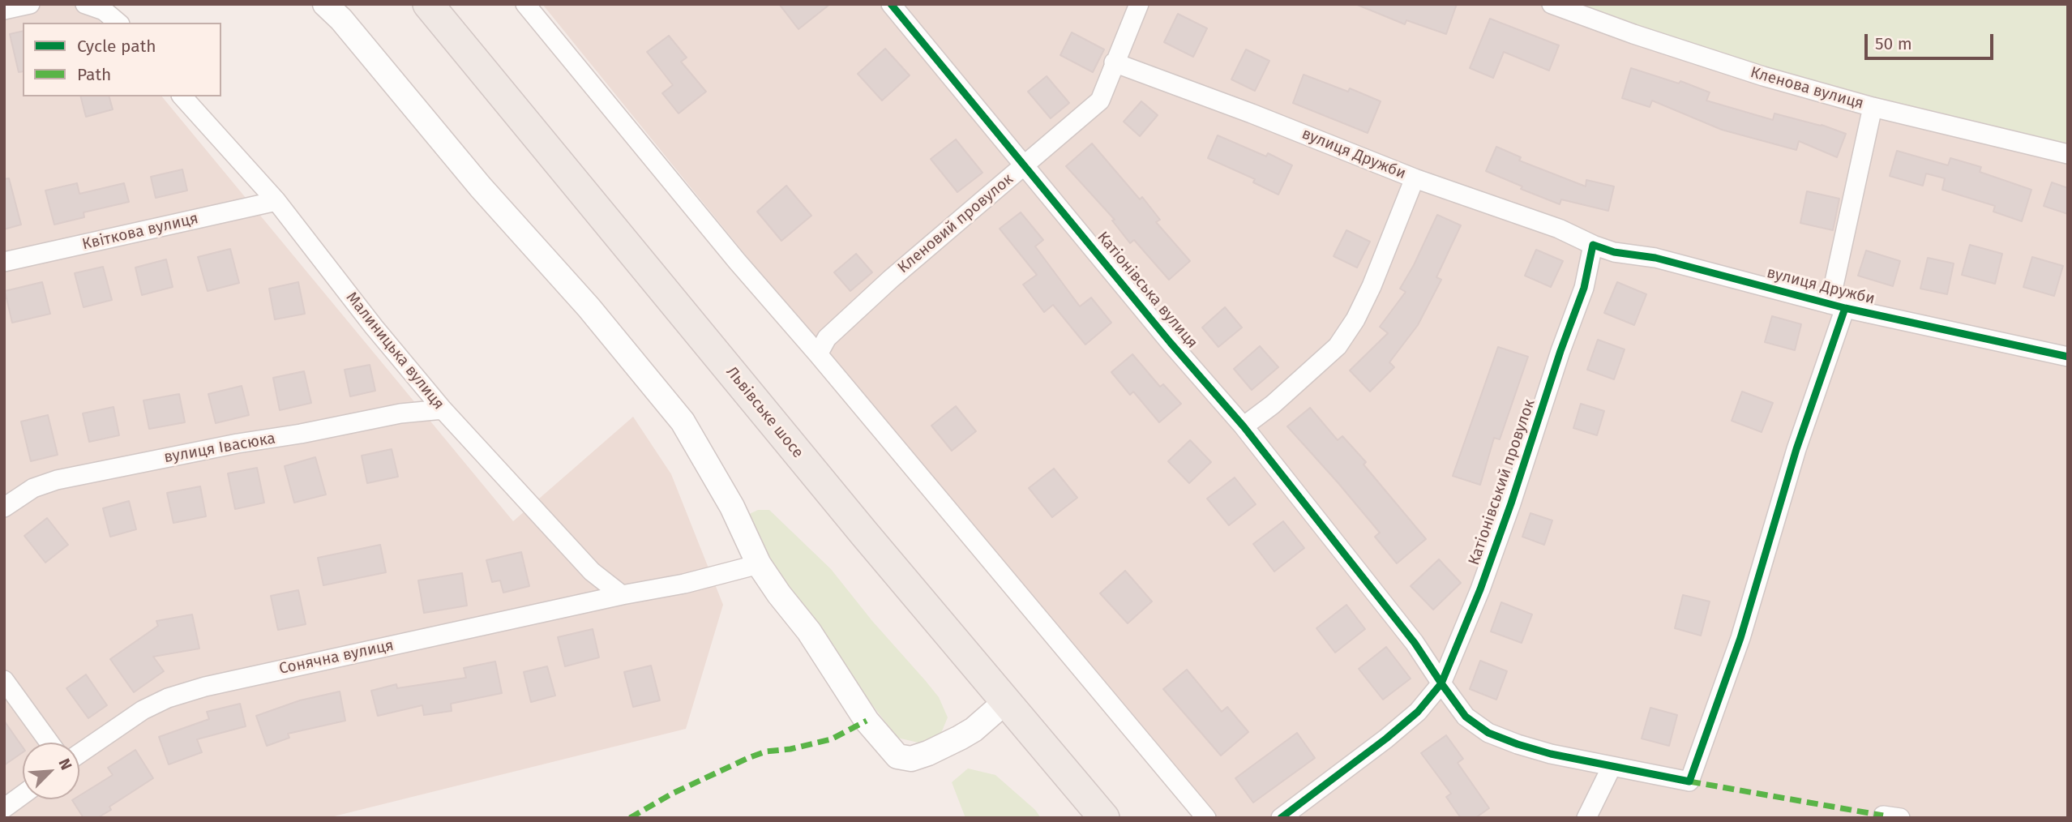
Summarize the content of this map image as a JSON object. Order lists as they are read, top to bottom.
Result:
{
  "streets": {
    "main road": ["Львівське шосе"],
    "street": [
      "Кленова вулиця",
      "вулиця Дружби",
      "Кленовий провулок",
      "Квіткова вулиця",
      "Катіонівська вулиця",
      "Малиницька вулиця",
      "вулиця Івасюка",
      "Катіонівський провулок",
      "Сонячна вулиця"
    ]
  },
  "crossings": [
    ["вулиця Дружби", "Кленовий провулок"],
    ["вулиця Дружби", "Катіонівська вулиця"],
    ["вулиця Дружби", "Катіонівський провулок"],
    ["Кленовий провулок", "Катіонівська вулиця"],
    ["Квіткова вулиця", "Малиницька вулиця"],
    ["Катіонівська вулиця", "Катіонівський провулок"],
    ["Малиницька вулиця", "вулиця Івасюка"],
    ["Малиницька вулиця", "Сонячна вулиця"]
  ],
  "legend": ["Cycle path", "Path"],
  "scale_bar": "50 m",
  "north": "top right"
}
